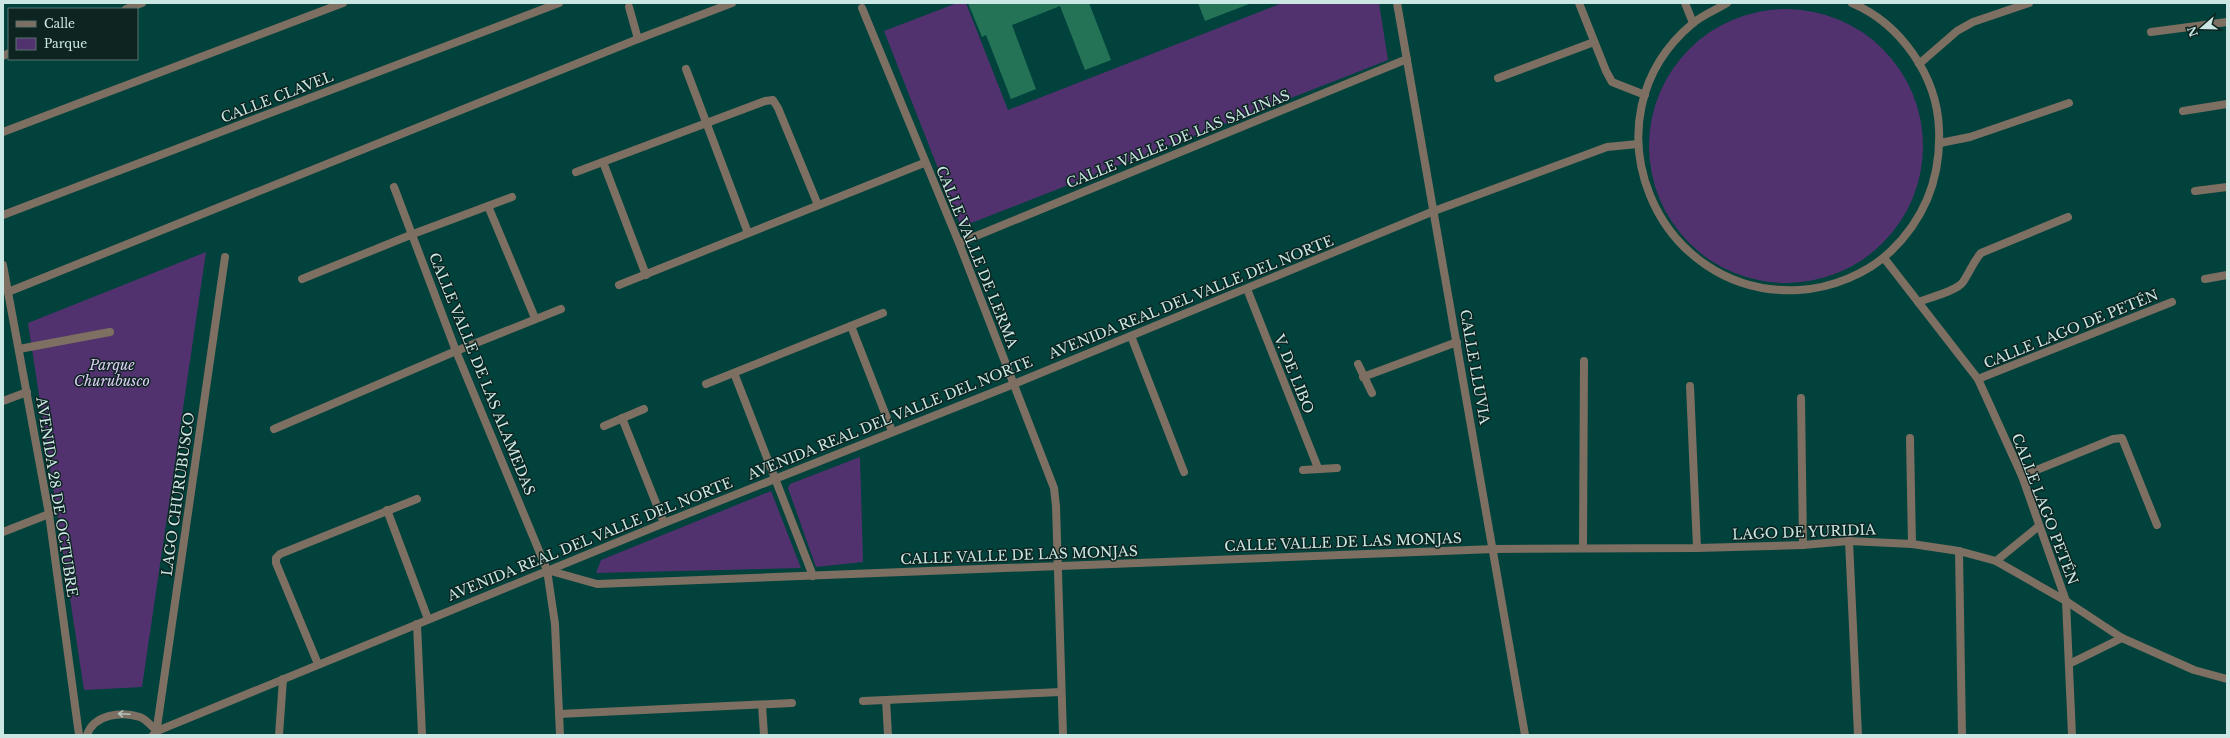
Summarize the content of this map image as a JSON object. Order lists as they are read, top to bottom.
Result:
{
  "streets": {
    "street": [
      "CALLE CLAVEL",
      "CALLE VALLE DE LAS SALINAS",
      "CALLE VALLE DE LERMA",
      "AVENIDA REAL DEL VALLE DEL NORTE",
      "CALLE LAGO DE PETÉN",
      "CALLE LLUVIA",
      "CALLE VALLE DE LAS ALAMEDAS",
      "V. DE LIBO",
      "LAGO CHURUBUSCO",
      "AVENIDA 28 DE OCTUBRE",
      "CALLE LAGO PETÉN",
      "LAGO DE YURIDIA",
      "CALLE VALLE DE LAS MONJAS"
    ]
  },
  "crossings": [
    ["CALLE VALLE DE LAS SALINAS", "CALLE VALLE DE LERMA"],
    ["CALLE VALLE DE LAS SALINAS", "CALLE LLUVIA"],
    ["CALLE VALLE DE LERMA", "AVENIDA REAL DEL VALLE DEL NORTE"],
    ["CALLE VALLE DE LERMA", "CALLE VALLE DE LAS MONJAS"],
    ["AVENIDA REAL DEL VALLE DEL NORTE", "CALLE LLUVIA"],
    ["AVENIDA REAL DEL VALLE DEL NORTE", "CALLE VALLE DE LAS ALAMEDAS"],
    ["AVENIDA REAL DEL VALLE DEL NORTE", "V. DE LIBO"],
    ["AVENIDA REAL DEL VALLE DEL NORTE", "LAGO CHURUBUSCO"],
    ["AVENIDA REAL DEL VALLE DEL NORTE", "CALLE VALLE DE LAS MONJAS"],
    ["CALLE LAGO DE PETÉN", "CALLE LAGO PETÉN"],
    ["CALLE LLUVIA", "LAGO DE YURIDIA"],
    ["CALLE LLUVIA", "CALLE VALLE DE LAS MONJAS"],
    ["CALLE VALLE DE LAS ALAMEDAS", "CALLE VALLE DE LAS MONJAS"],
    ["CALLE LAGO PETÉN", "LAGO DE YURIDIA"],
    ["LAGO DE YURIDIA", "CALLE VALLE DE LAS MONJAS"]
  ],
  "parks": ["Parque Churubusco"],
  "legend": ["Calle", "Parque"],
  "north": "left"
}
